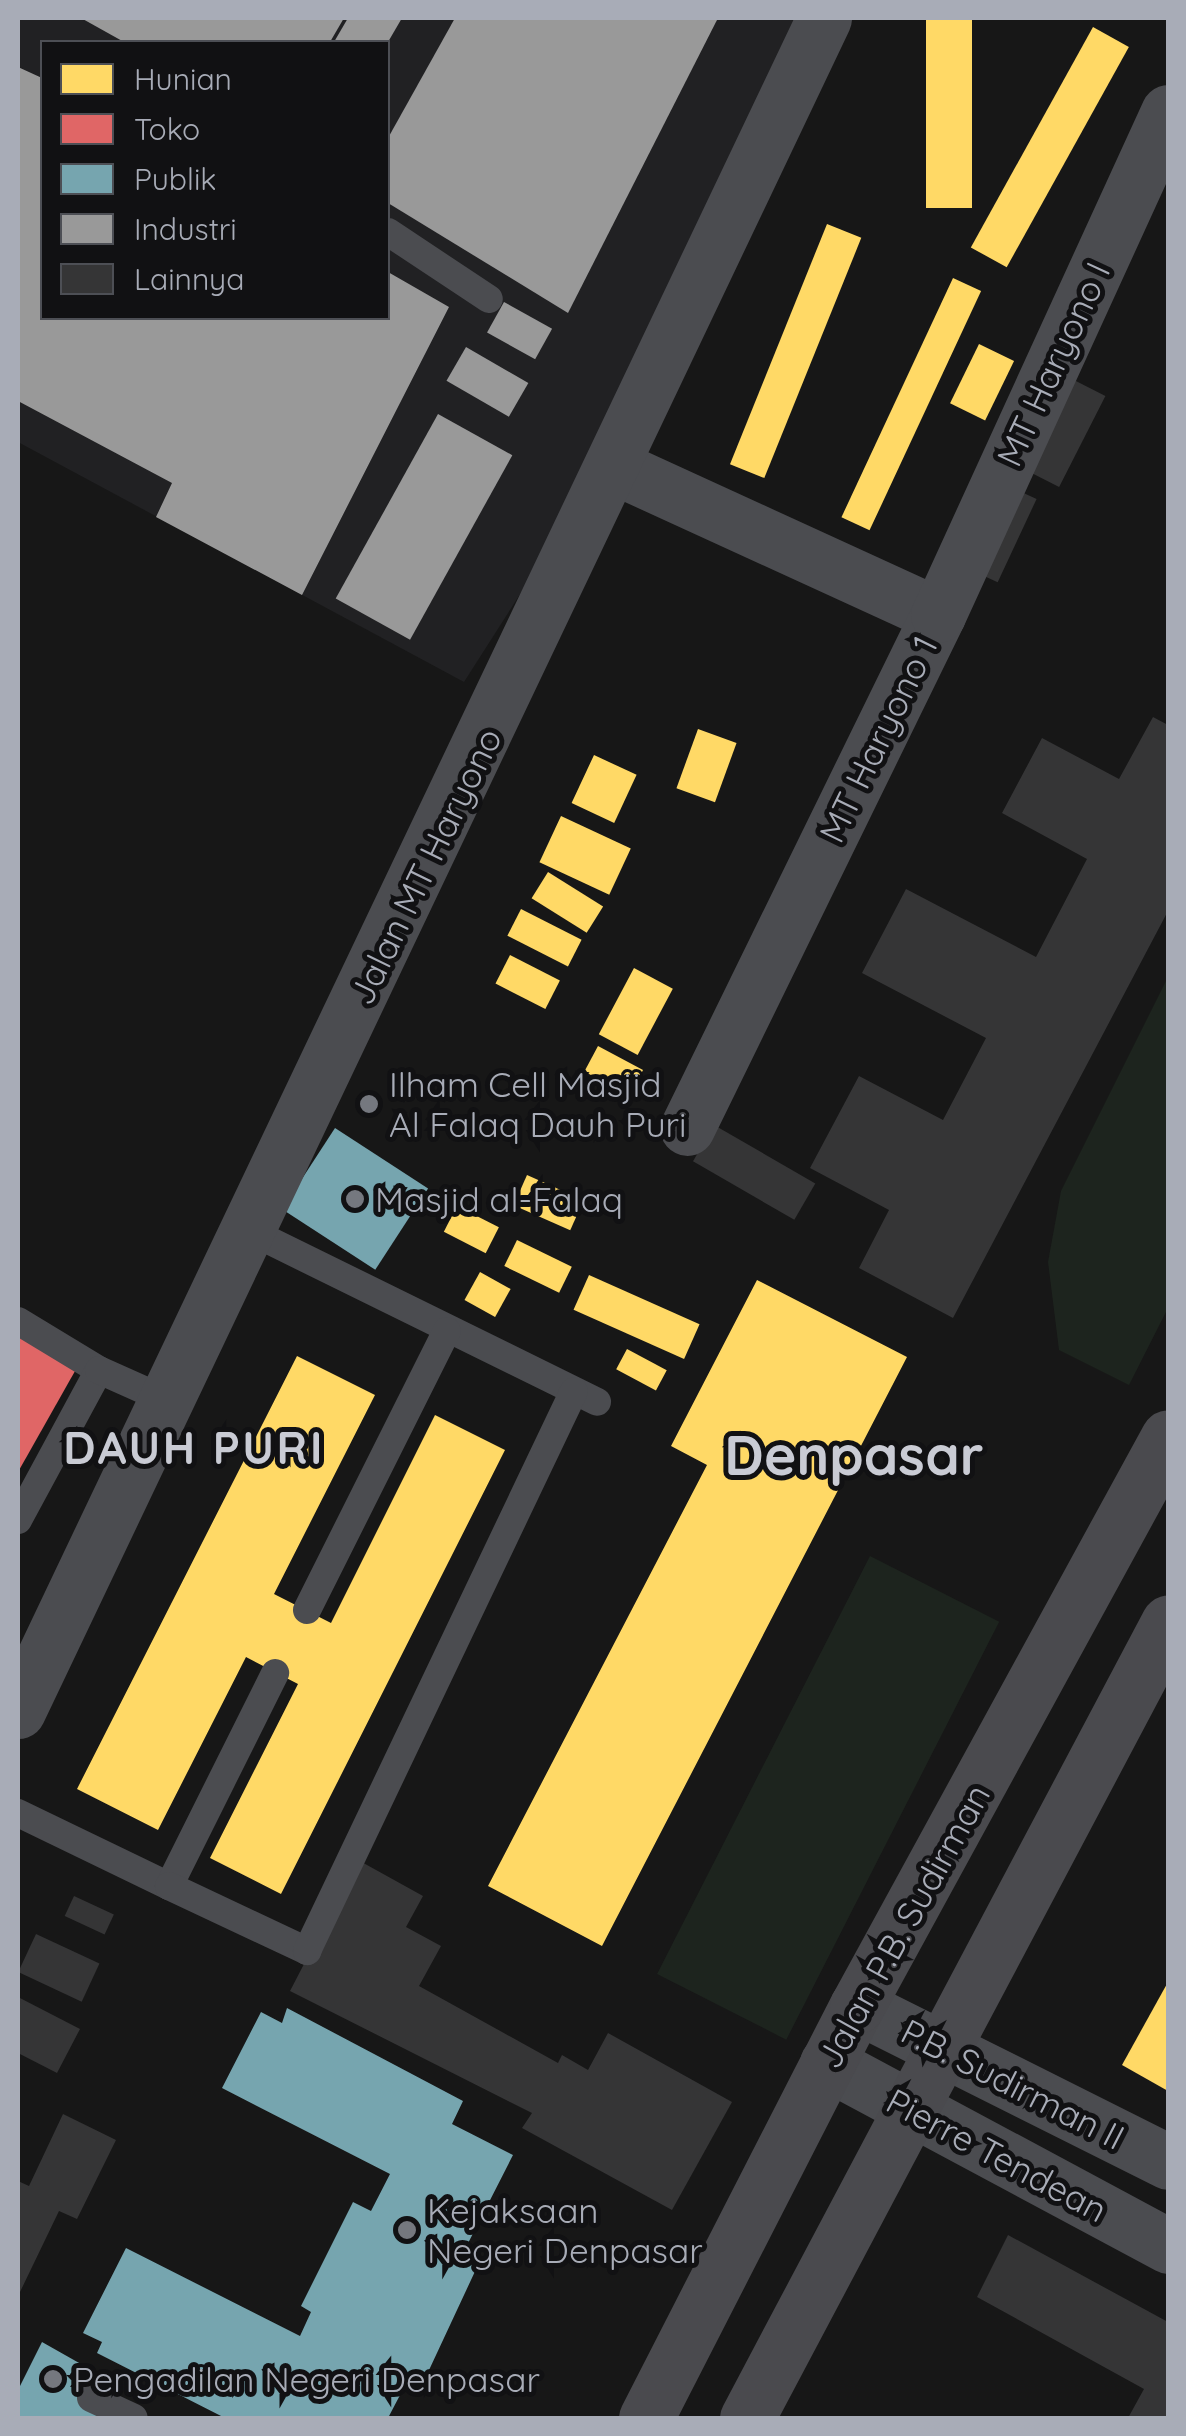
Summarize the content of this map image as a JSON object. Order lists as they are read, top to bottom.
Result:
{
  "streets": {
    "main road": ["Jalan P.B. Sudirman"],
    "street": [
      "MT Haryono I",
      "MT Haryono 1",
      "Jalan MT Haryono",
      "P.B. Sudirman II",
      "Pierre Tendean"
    ]
  },
  "crossings": [
    ["MT Haryono I", "MT Haryono 1"],
    ["MT Haryono 1", "Jalan MT Haryono"],
    ["Jalan P.B. Sudirman", "P.B. Sudirman II"],
    ["Jalan P.B. Sudirman", "Pierre Tendean"]
  ],
  "districts": ["DAUH PURI", "Denpasar"],
  "places": [
    "Ilham Cell Masjid Al Falaq Dauh Puri",
    "Masjid al-Falaq",
    "Kejaksaan Negeri Denpasar",
    "Pengadilan Negeri Denpasar"
  ],
  "legend": [
    "Hunian",
    "Toko",
    "Publik",
    "Industri",
    "Lainnya"
  ]
}
